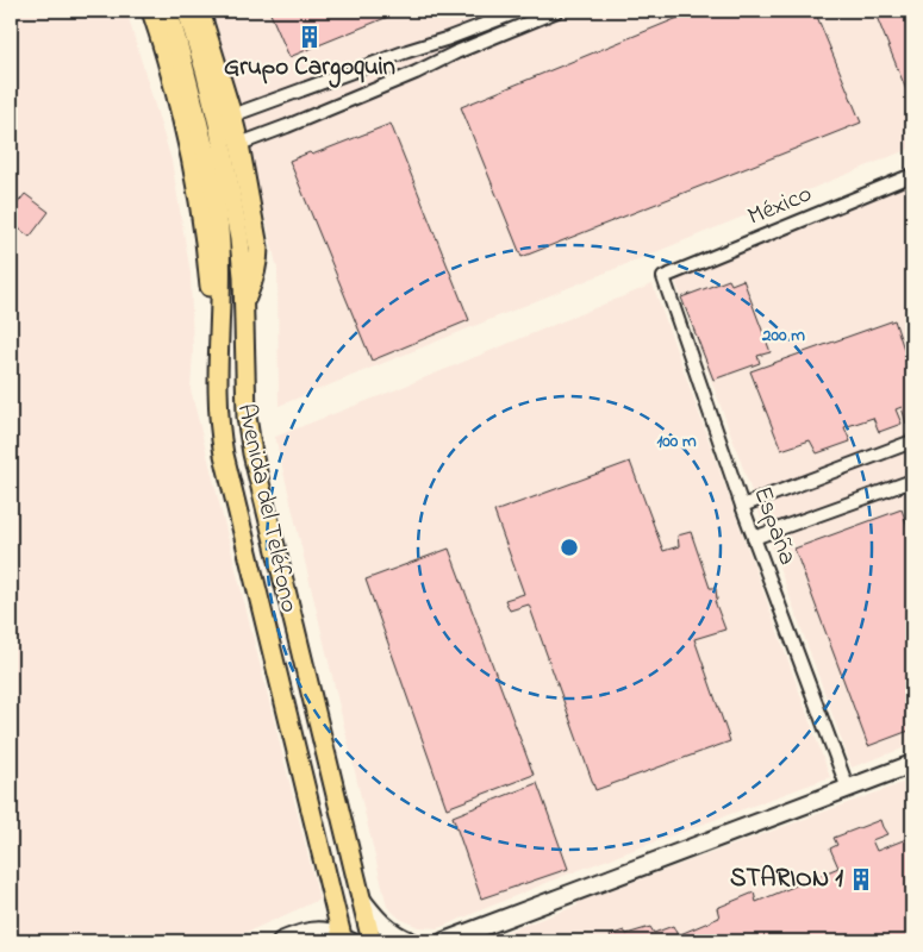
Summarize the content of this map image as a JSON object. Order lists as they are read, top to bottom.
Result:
{
  "streets": {
    "main road": ["Avenida del Teléfono"],
    "street": ["México", "España"]
  },
  "crossings": [
    ["México", "España"]
  ],
  "places": {
    "building": ["Grupo Cargoquin", "STARION 1"]
  },
  "rings": ["200 m", "100 m"]
}
